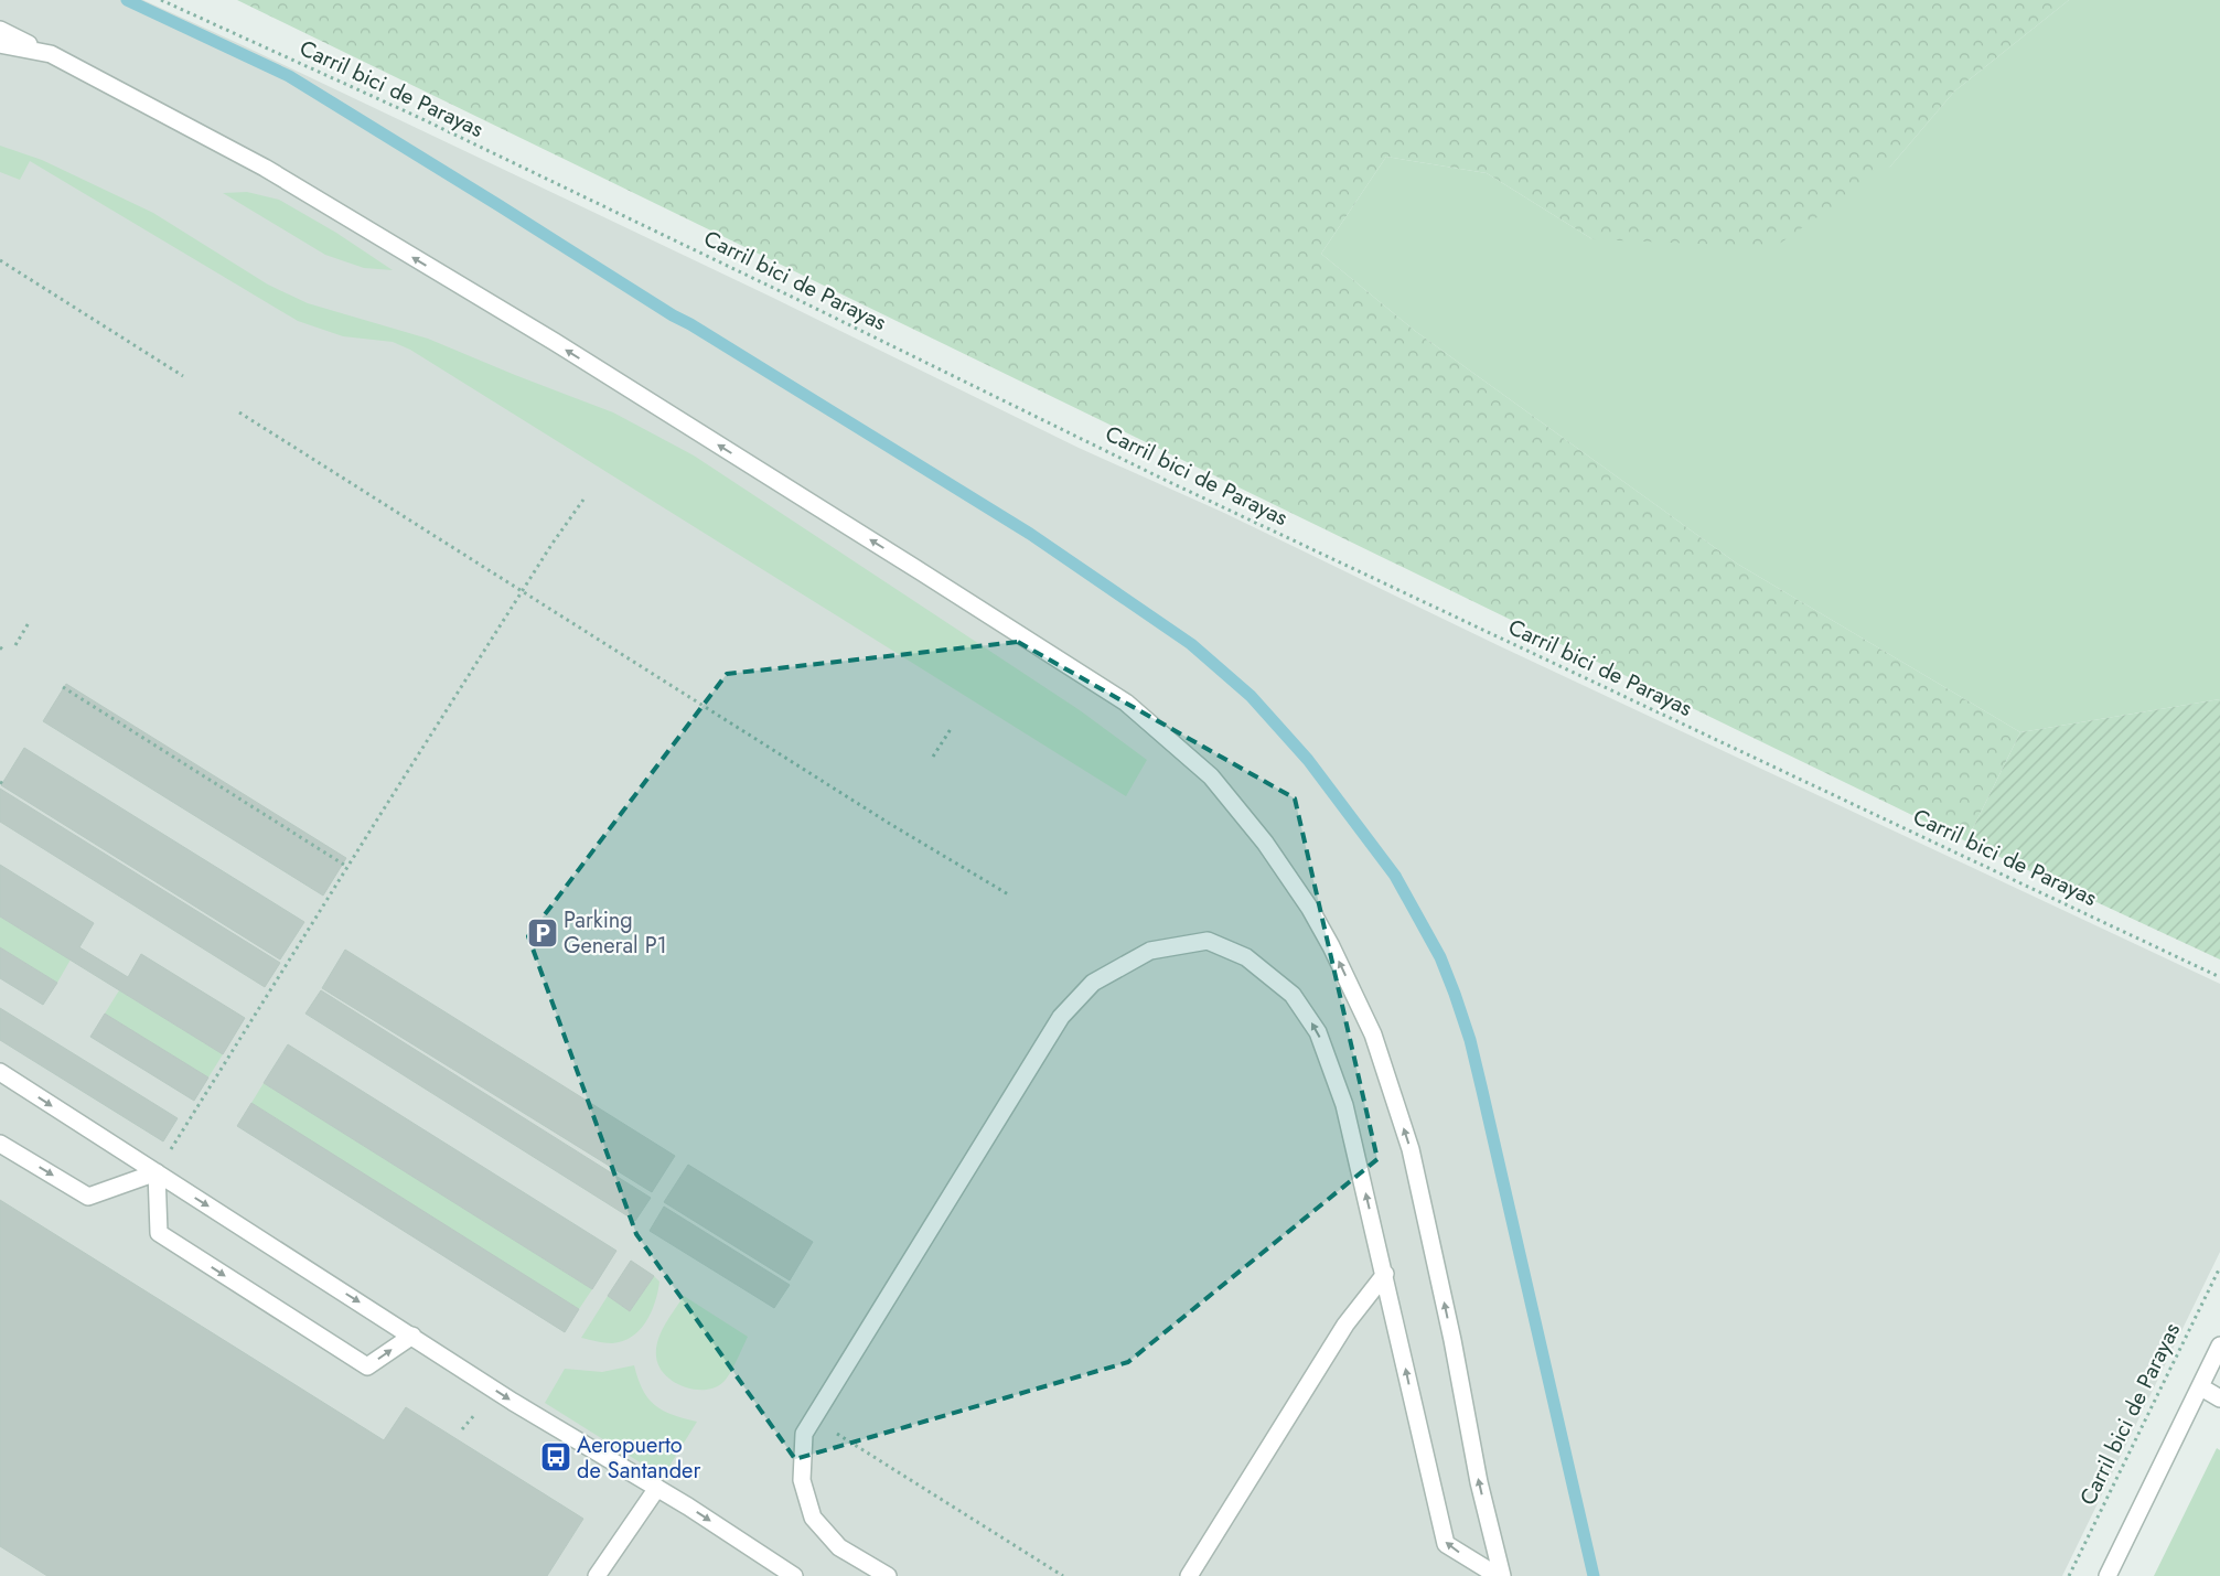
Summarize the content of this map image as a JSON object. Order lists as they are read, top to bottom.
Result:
{
  "streets": {
    "path": ["Carril bici de Parayas"]
  },
  "places": {
    "parking": ["Parking General P1"],
    "bus stop": ["Aeropuerto de Santander"]
  }
}
